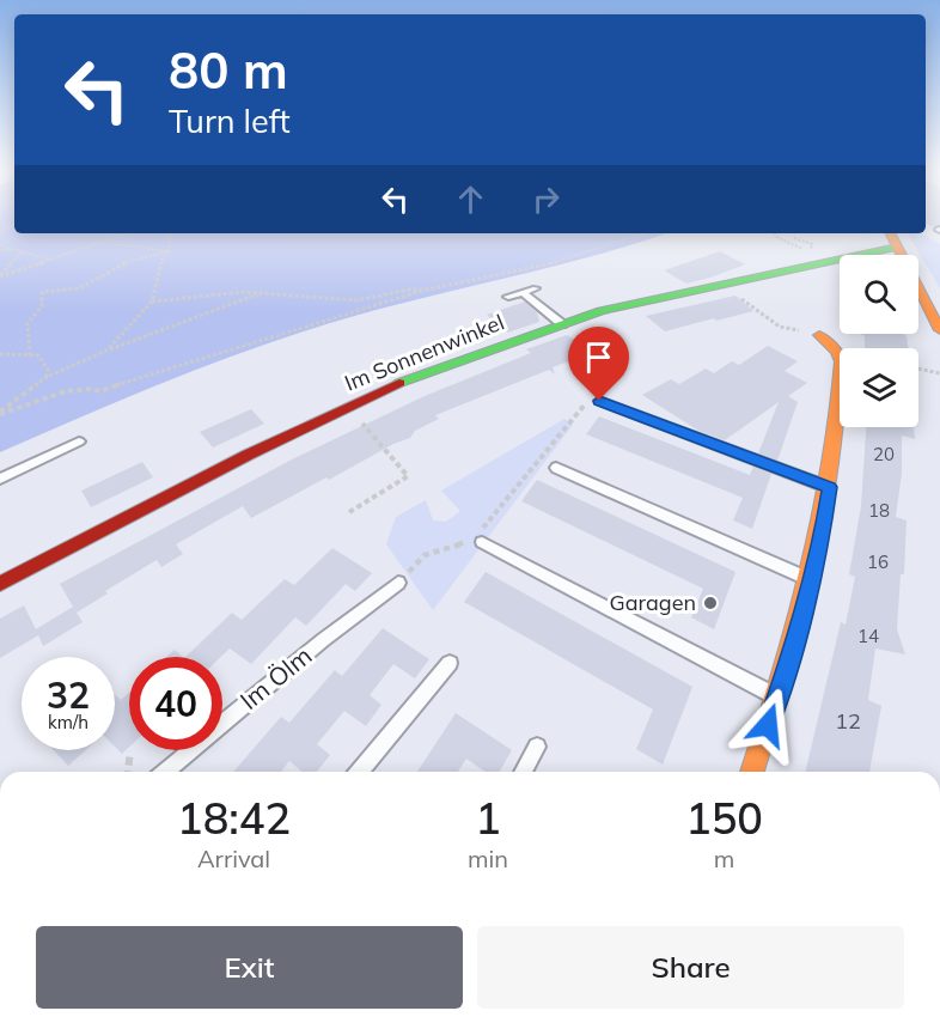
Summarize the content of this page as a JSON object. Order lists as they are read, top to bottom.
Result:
{
  "streets": {
    "street": ["Im Sonnenwinkel"],
    "lane": ["Im Ölm"]
  },
  "places": ["Garagen"],
  "house_numbers": [
    "20",
    "18",
    "16",
    "14",
    "12"
  ],
  "page": {
    "turn": ["80 m", "Turn left"],
    "speed": "32 km/h",
    "limit": "40",
    "eta": [
      "18:42",
      "Arrival",
      "1",
      "min",
      "150",
      "m"
    ],
    "buttons": ["Exit", "Share"]
  }
}
